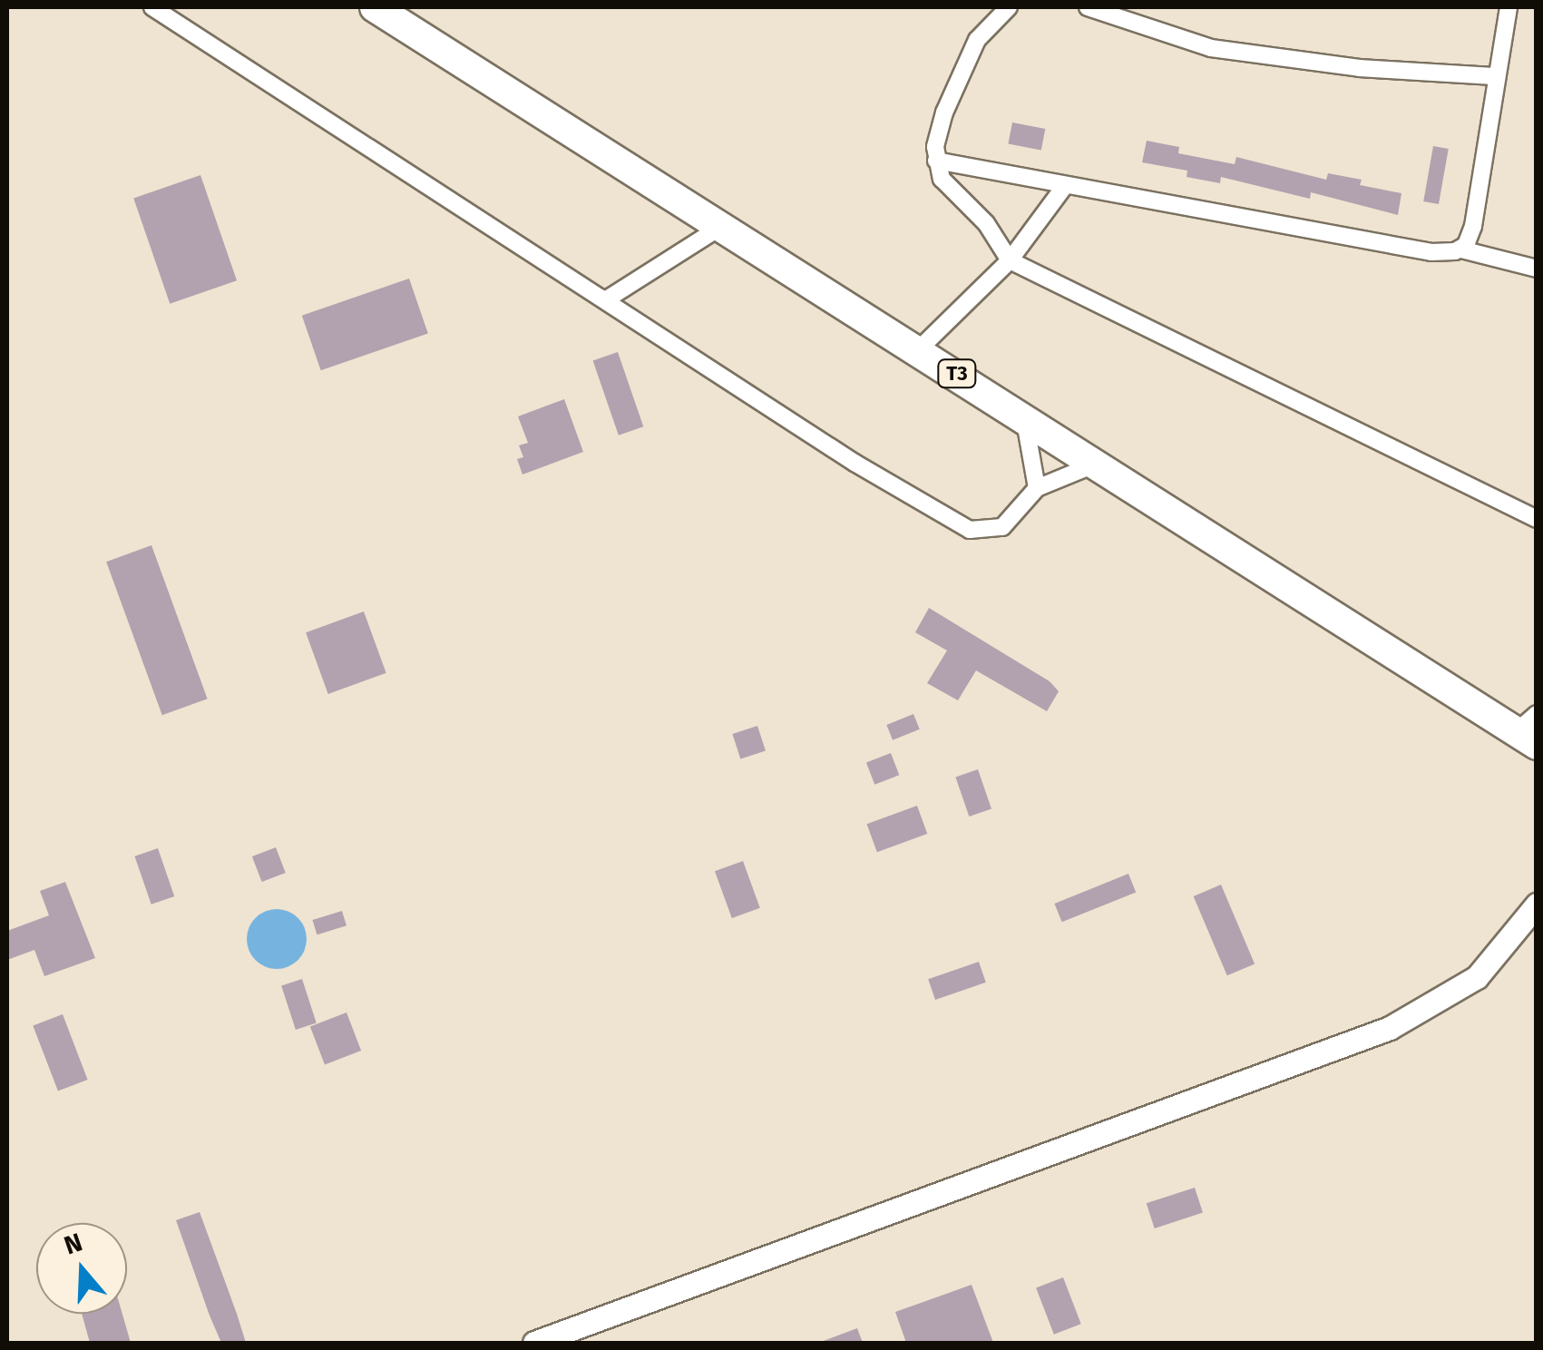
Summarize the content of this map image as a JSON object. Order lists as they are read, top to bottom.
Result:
{
  "streets": {
    "highway": ["T3"]
  },
  "north": "top"
}
